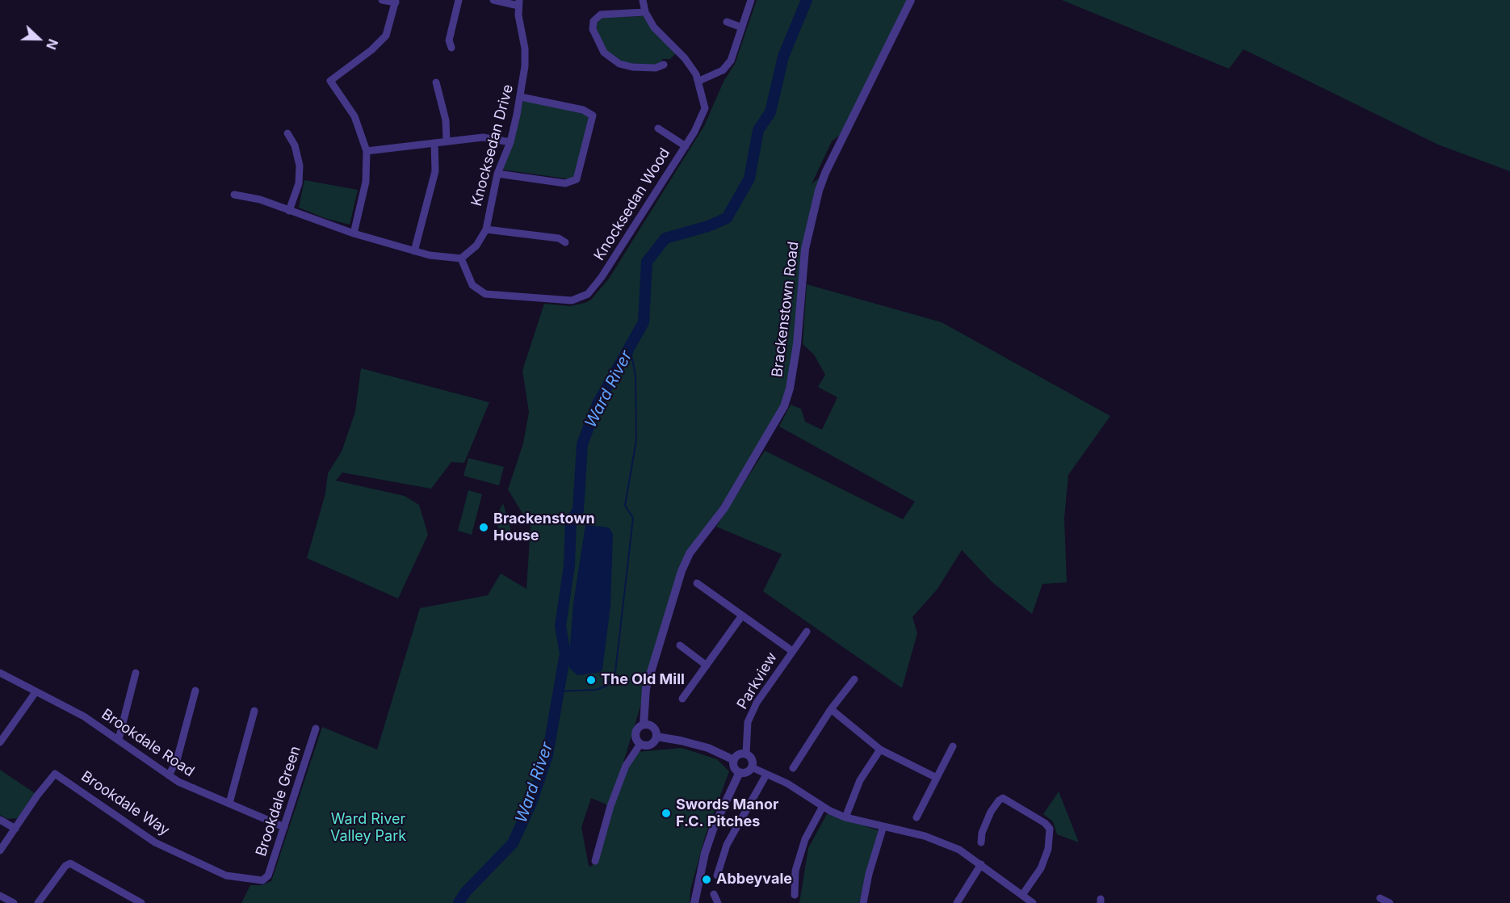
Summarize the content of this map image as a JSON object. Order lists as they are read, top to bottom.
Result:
{
  "streets": {
    "street": [
      "Knocksedan Drive",
      "Knocksedan Wood",
      "Brackenstown Road",
      "Parkview",
      "Brookdale Road",
      "Brookdale Green",
      "Brookdale Way"
    ]
  },
  "crossings": [
    ["Knocksedan Drive", "Knocksedan Wood"],
    ["Brookdale Road", "Brookdale Green"],
    ["Brookdale Green", "Brookdale Way"]
  ],
  "water": ["Ward River"],
  "parks": ["Ward River Valley Park"],
  "places": [
    "Brackenstown House",
    "The Old Mill",
    "Swords Manor F.C. Pitches",
    "Abbeyvale"
  ],
  "north": "right"
}
